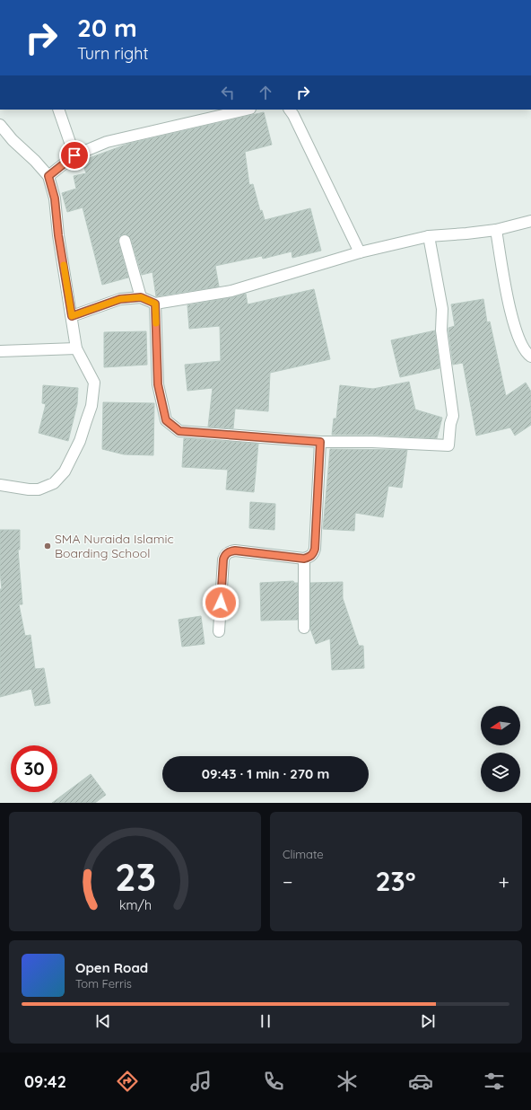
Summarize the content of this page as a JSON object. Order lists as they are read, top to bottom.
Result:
{
  "places": ["SMA Nuraida Islamic Boarding School"],
  "north": "left",
  "page": {
    "turn": ["20 m", "Turn right"],
    "limit": "30",
    "trip": "09:43 · 1 min · 270 m",
    "tile": "Climate",
    "heat": ["−", "23°", "+"],
    "song": ["Open Road", "Tom Ferris"],
    "tabs": "09:42",
    "gauge": ["23", "km/h"]
  }
}
